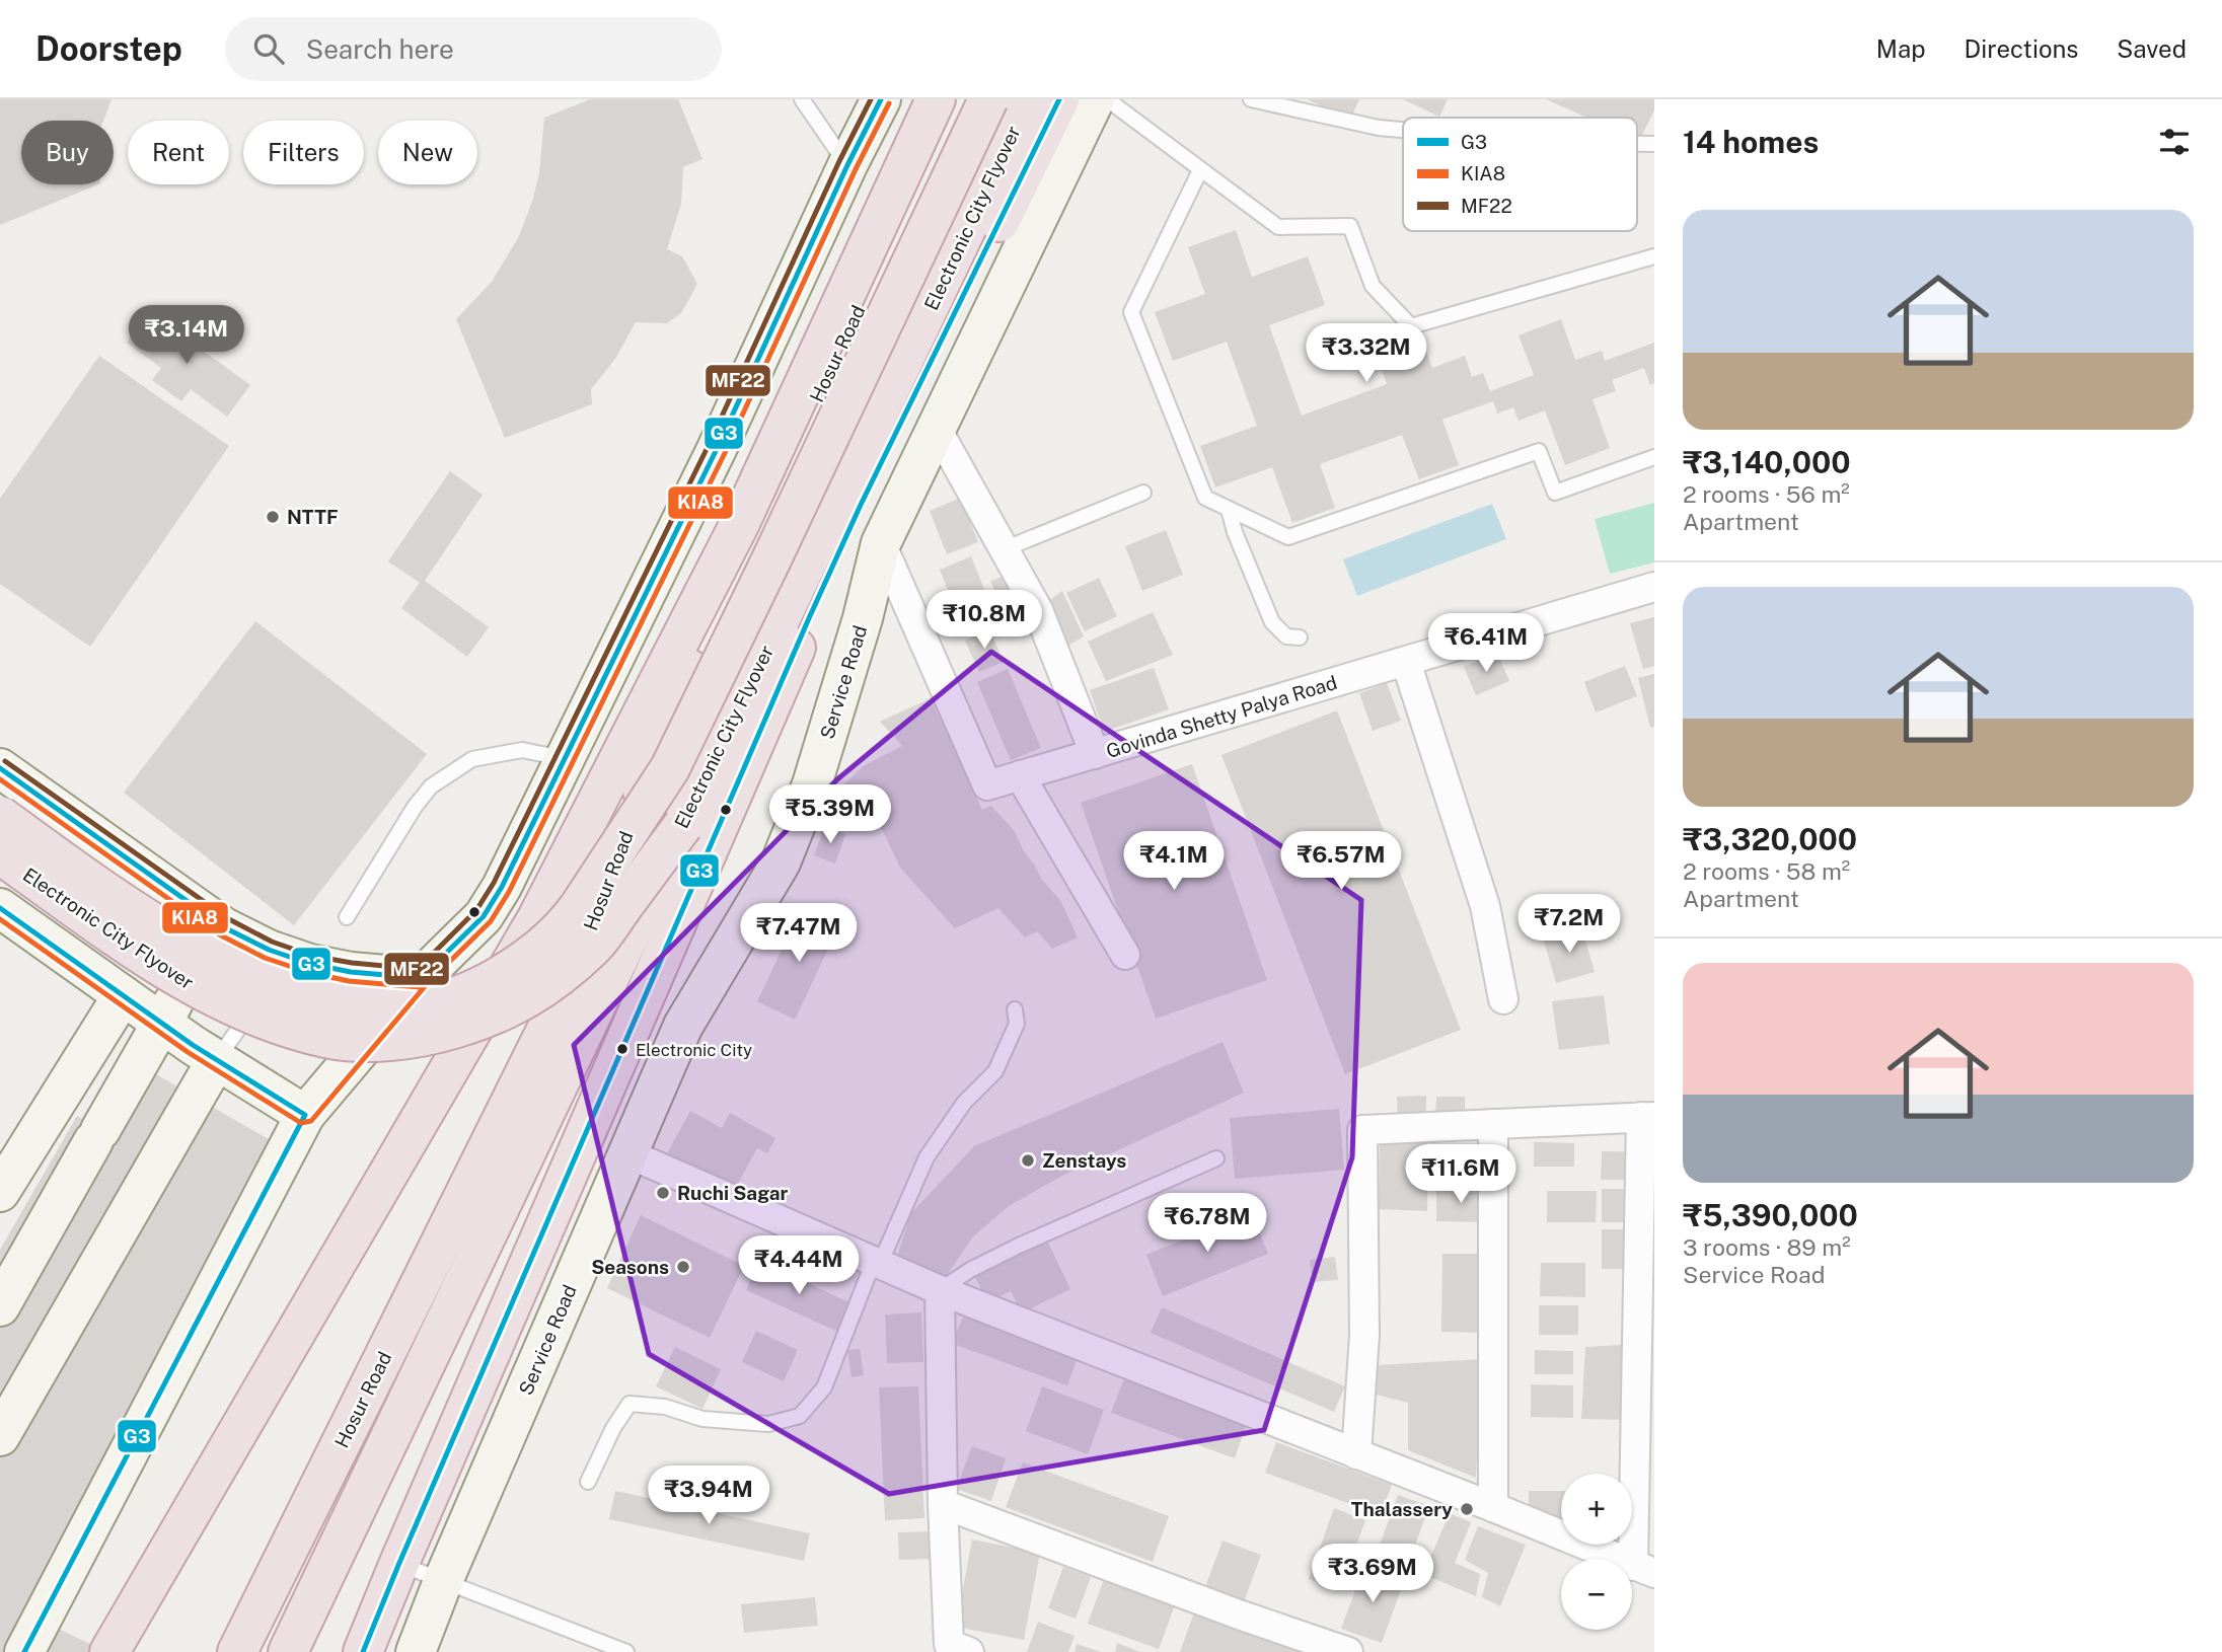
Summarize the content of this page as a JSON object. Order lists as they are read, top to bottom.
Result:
{
  "streets": {
    "highway": ["Electronic City Flyover", "Hosur Road"],
    "street": ["Service Road", "Govinda Shetty Palya Road"]
  },
  "crossings": [
    ["Service Road", "Govinda Shetty Palya Road"]
  ],
  "places": [
    "NTTF",
    "Electronic City",
    "Zenstays",
    "Ruchi Sagar",
    "Seasons",
    "Thalassery"
  ],
  "lines": ["transit line G3", "transit line MF22", "transit line KIA8"],
  "legend": ["G3", "KIA8", "MF22"],
  "page": {
    "header": "Doorstep",
    "search": "Search here",
    "nav": ["Map", "Directions", "Saved"],
    "heading": "14 homes",
    "chip": [
      "Buy",
      "Rent",
      "Filters",
      "New"
    ],
    "list": [
      {
        "name": "₹3,140,000",
        "note": "2 rooms · 56 m² · Apartment"
      },
      {
        "name": "₹3,320,000",
        "note": "2 rooms · 58 m² · Apartment"
      },
      {
        "name": "₹5,390,000",
        "note": "3 rooms · 89 m² · Service Road"
      }
    ],
    "price": [
      "₹3.14M",
      "₹3.32M",
      "₹10.8M",
      "₹6.41M",
      "₹5.39M",
      "₹4.1M",
      "₹6.57M",
      "₹7.2M",
      "₹7.47M",
      "₹11.6M",
      "₹6.78M",
      "₹4.44M",
      "₹3.94M",
      "₹3.69M"
    ],
    "map_buttons": ["+", "−"]
  }
}
